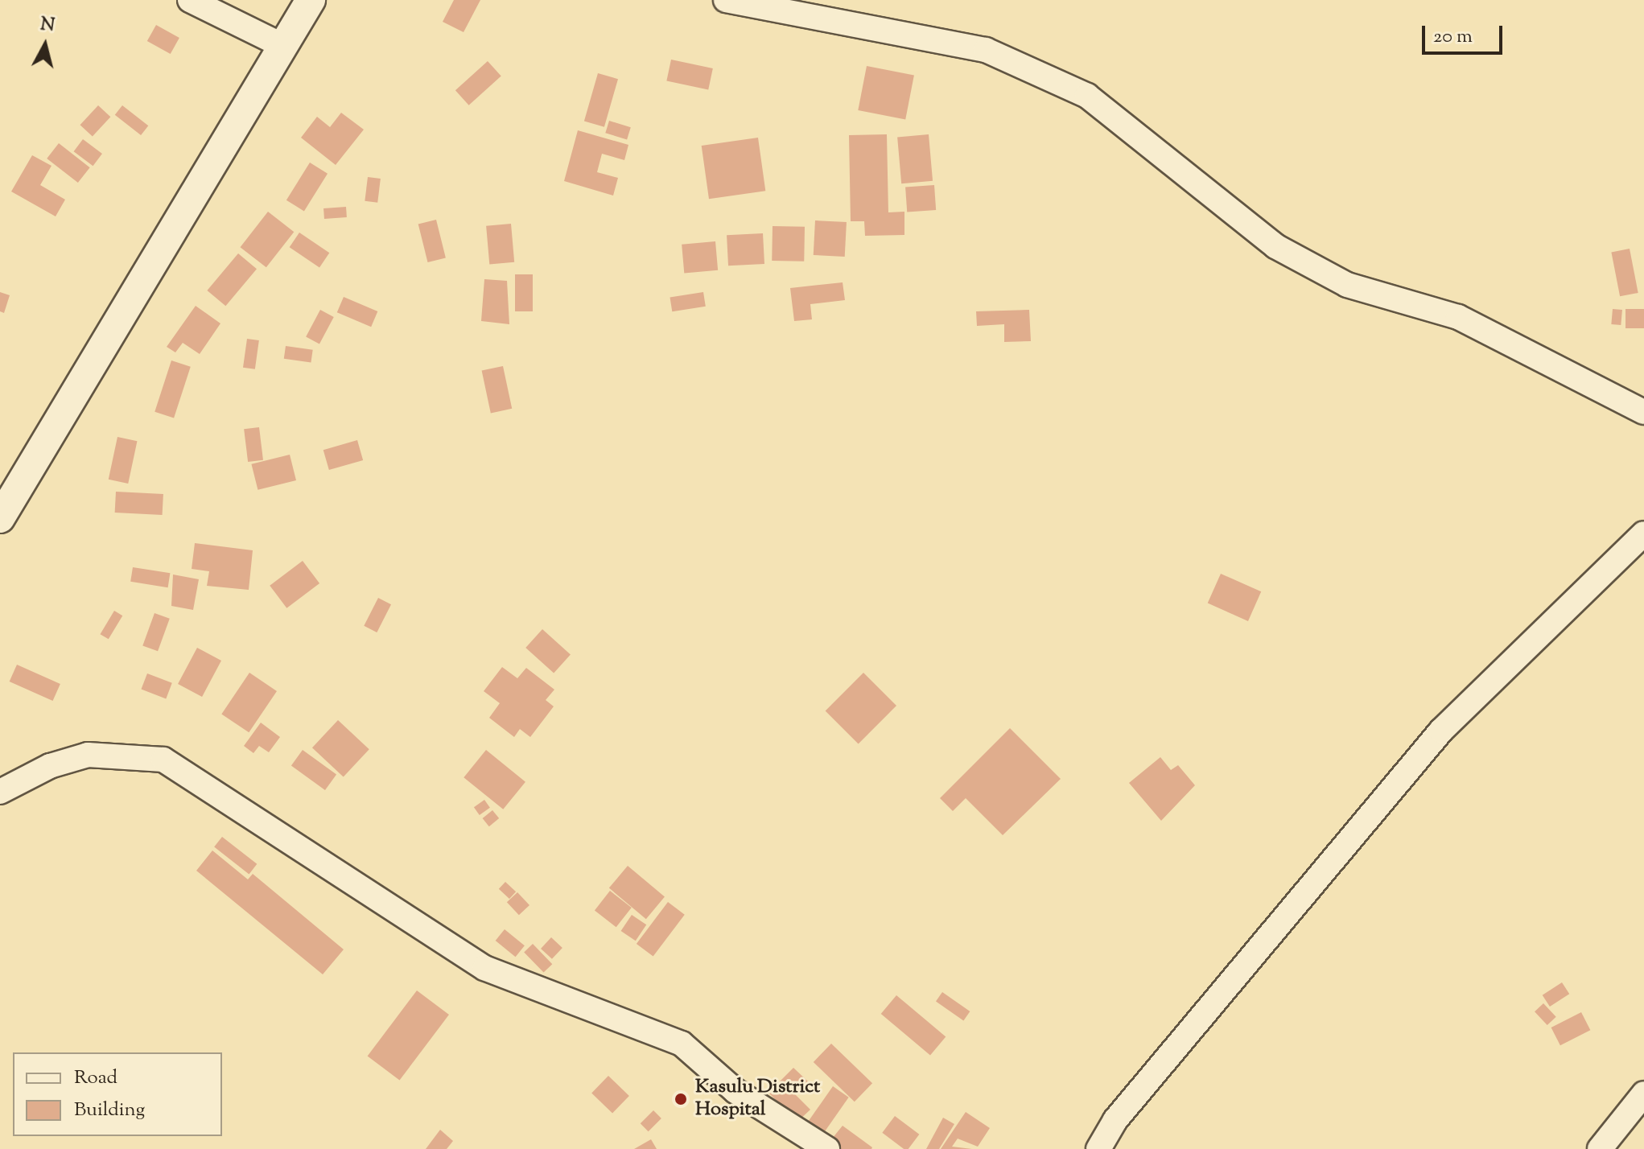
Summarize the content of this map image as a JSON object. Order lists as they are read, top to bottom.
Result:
{
  "places": ["Kasulu District Hospital"],
  "legend": ["Road", "Building"],
  "scale_bar": "20 m",
  "north": "top"
}
